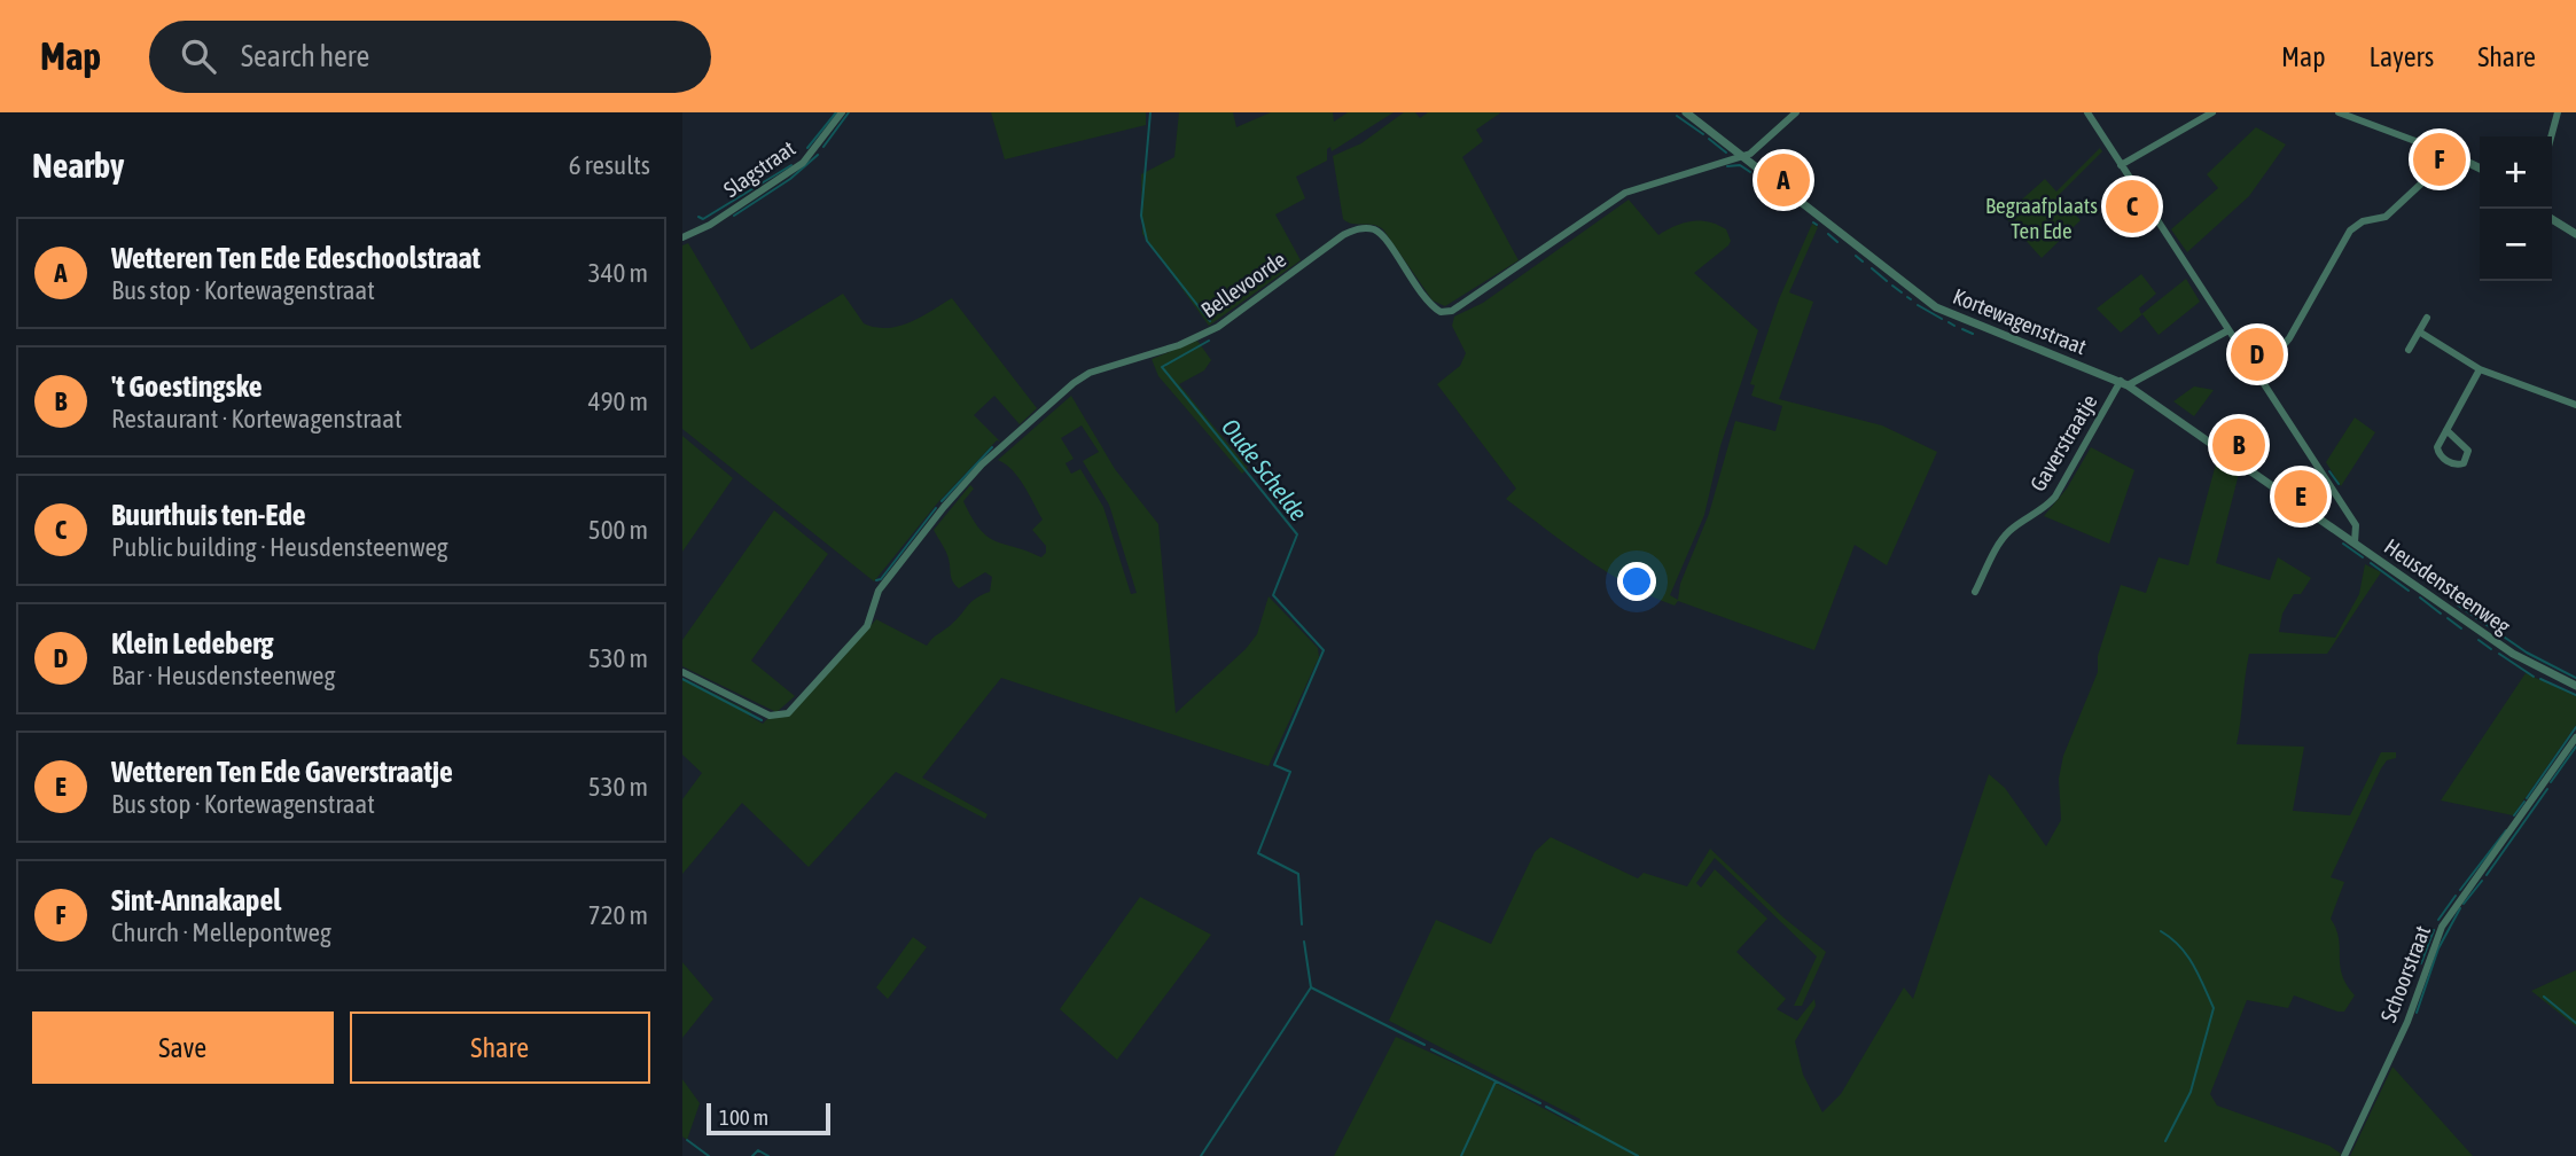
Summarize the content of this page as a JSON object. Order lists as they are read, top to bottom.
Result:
{
  "streets": {
    "street": [
      "Slagstraat",
      "Bellevoorde",
      "Kortewagenstraat",
      "Gaverstraatje",
      "Heusdensteenweg",
      "Schoorstraat"
    ]
  },
  "crossings": [
    ["Bellevoorde", "Kortewagenstraat"],
    ["Kortewagenstraat", "Gaverstraatje"],
    ["Kortewagenstraat", "Heusdensteenweg"],
    ["Gaverstraatje", "Heusdensteenweg"]
  ],
  "water": ["Oude Schelde"],
  "parks": ["Begraafplaats Ten Ede"],
  "scale_bar": "100 m",
  "page": {
    "header": "Map",
    "search": "Search here",
    "nav": ["Map", "Layers", "Share"],
    "heading": ["Nearby", "6 results"],
    "pins": [
      "F",
      "A",
      "C",
      "D",
      "B",
      "E"
    ],
    "map_buttons": ["+", "−"],
    "list": [
      {
        "mark": "A",
        "name": "Wetteren Ten Ede Edeschoolstraat",
        "note": "Bus stop · Kortewagenstraat",
        "value": "340 m"
      },
      {
        "mark": "B",
        "name": "'t Goestingske",
        "note": "Restaurant · Kortewagenstraat",
        "value": "490 m"
      },
      {
        "mark": "C",
        "name": "Buurthuis ten-Ede",
        "note": "Public building · Heusdensteenweg",
        "value": "500 m"
      },
      {
        "mark": "D",
        "name": "Klein Ledeberg",
        "note": "Bar · Heusdensteenweg",
        "value": "530 m"
      },
      {
        "mark": "E",
        "name": "Wetteren Ten Ede Gaverstraatje",
        "note": "Bus stop · Kortewagenstraat",
        "value": "530 m"
      },
      {
        "mark": "F",
        "name": "Sint-Annakapel",
        "note": "Church · Mellepontweg",
        "value": "720 m"
      }
    ],
    "buttons": ["Save", "Share"],
    "scale": "100 m"
  }
}
